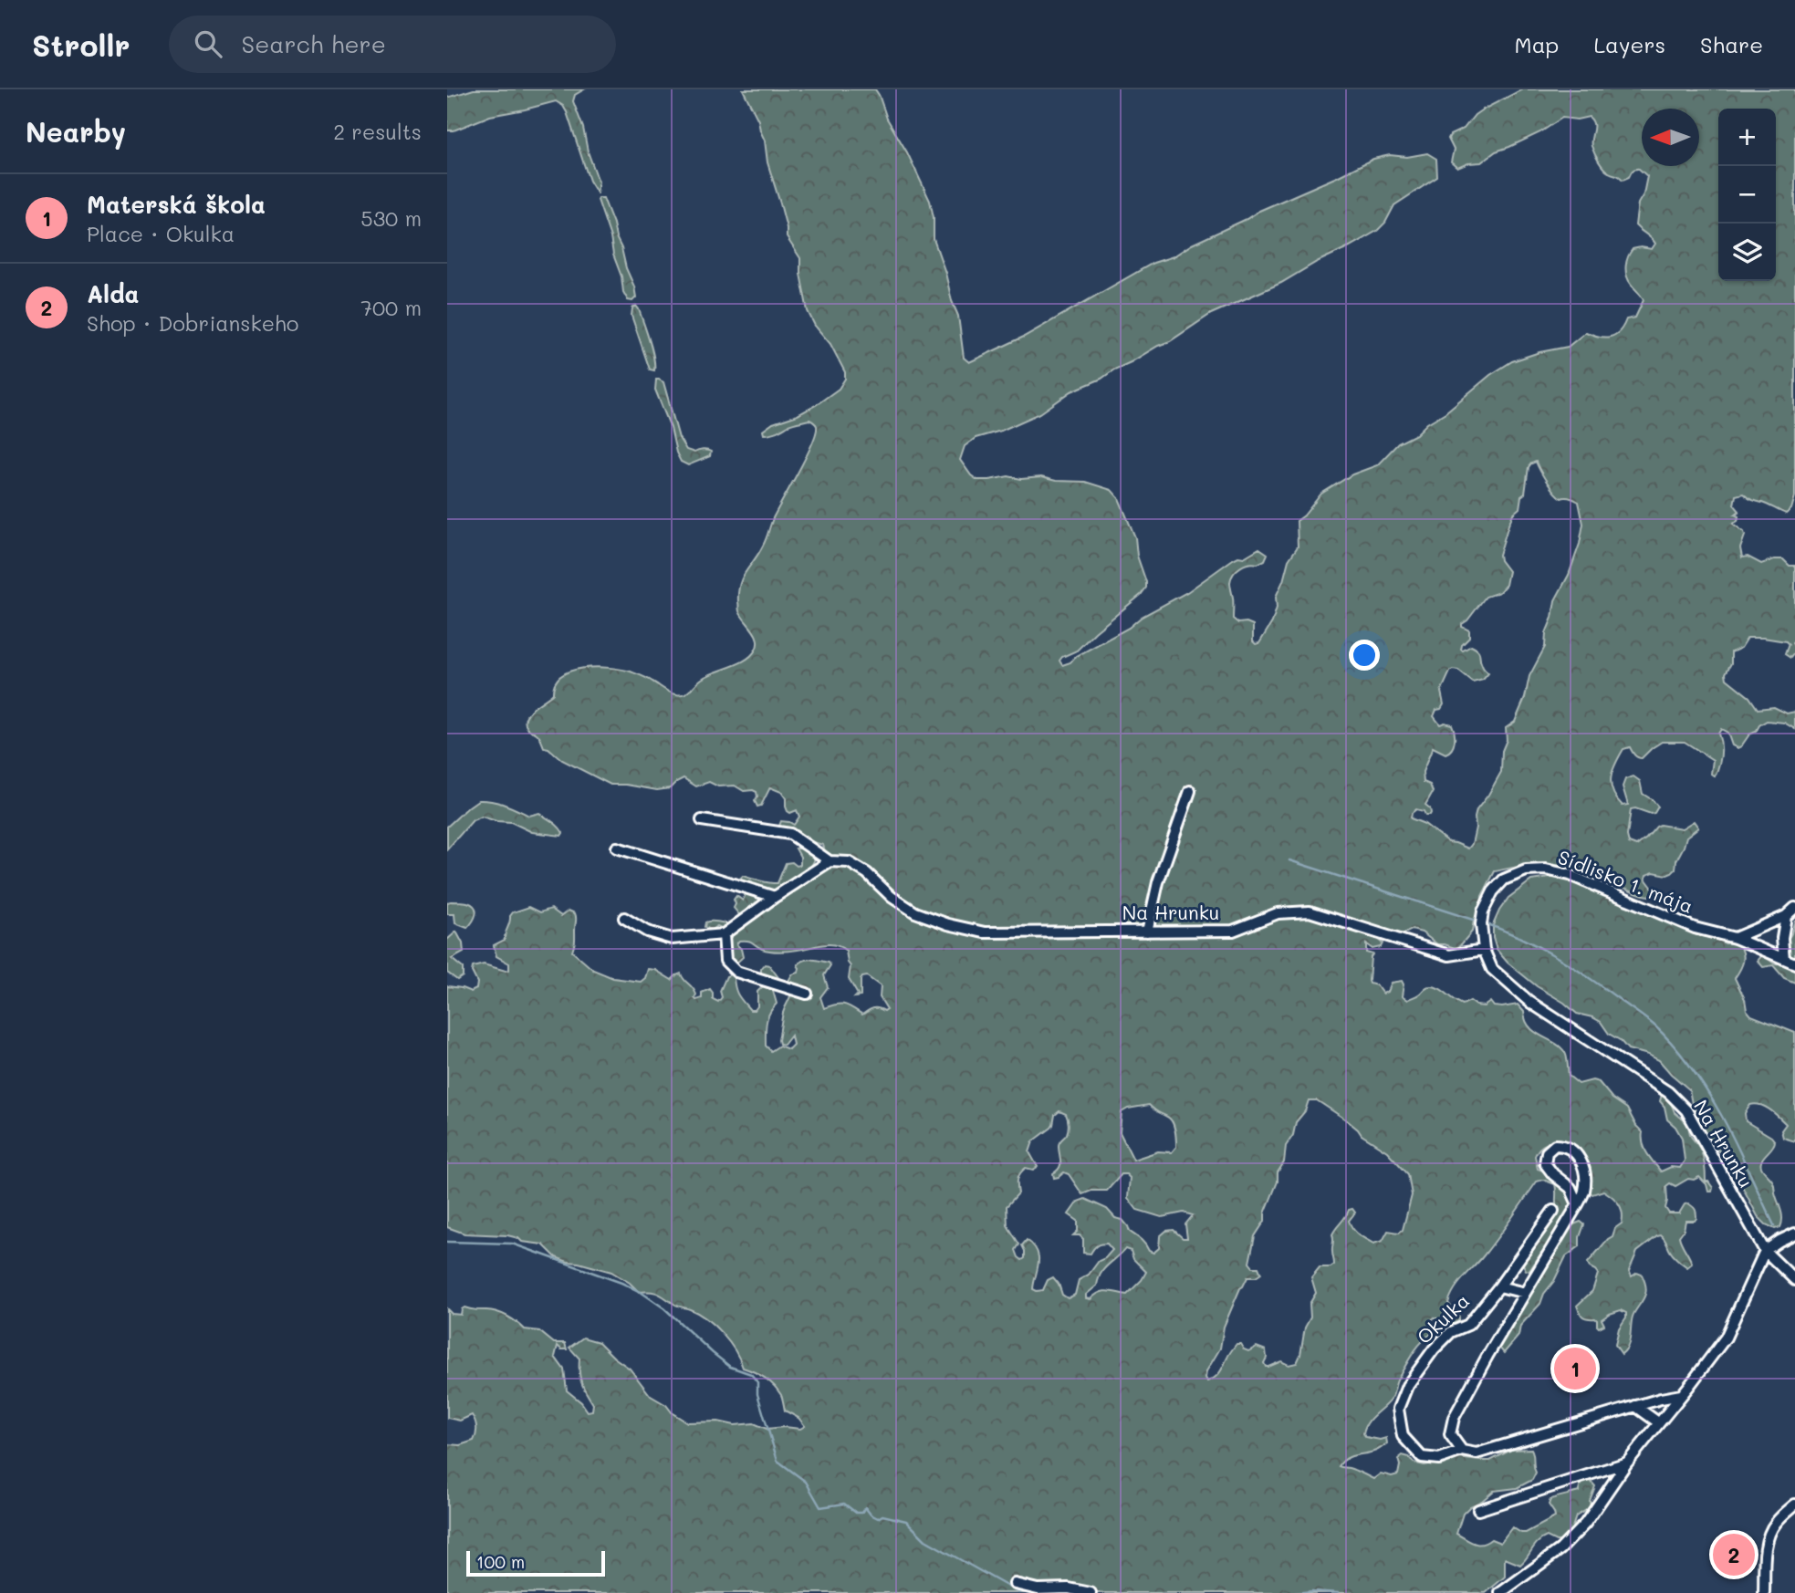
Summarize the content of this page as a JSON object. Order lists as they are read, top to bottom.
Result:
{
  "streets": {
    "street": ["Sídlisko 1. mája", "Na Hrunku", "Okulka"]
  },
  "crossings": [
    ["Sídlisko 1. mája", "Na Hrunku"]
  ],
  "scale_bar": "100 m",
  "north": "left",
  "page": {
    "header": "Strollr",
    "search": "Search here",
    "nav": ["Map", "Layers", "Share"],
    "heading": ["Nearby", "2 results"],
    "map_buttons": ["+", "−"],
    "list": [
      {
        "mark": "1",
        "name": "Materská škola",
        "note": "Place · Okulka",
        "value": "530 m"
      },
      {
        "mark": "2",
        "name": "Alda",
        "note": "Shop · Dobrianskeho",
        "value": "700 m"
      }
    ],
    "pins": ["1", "2"],
    "scale": "100 m"
  }
}
